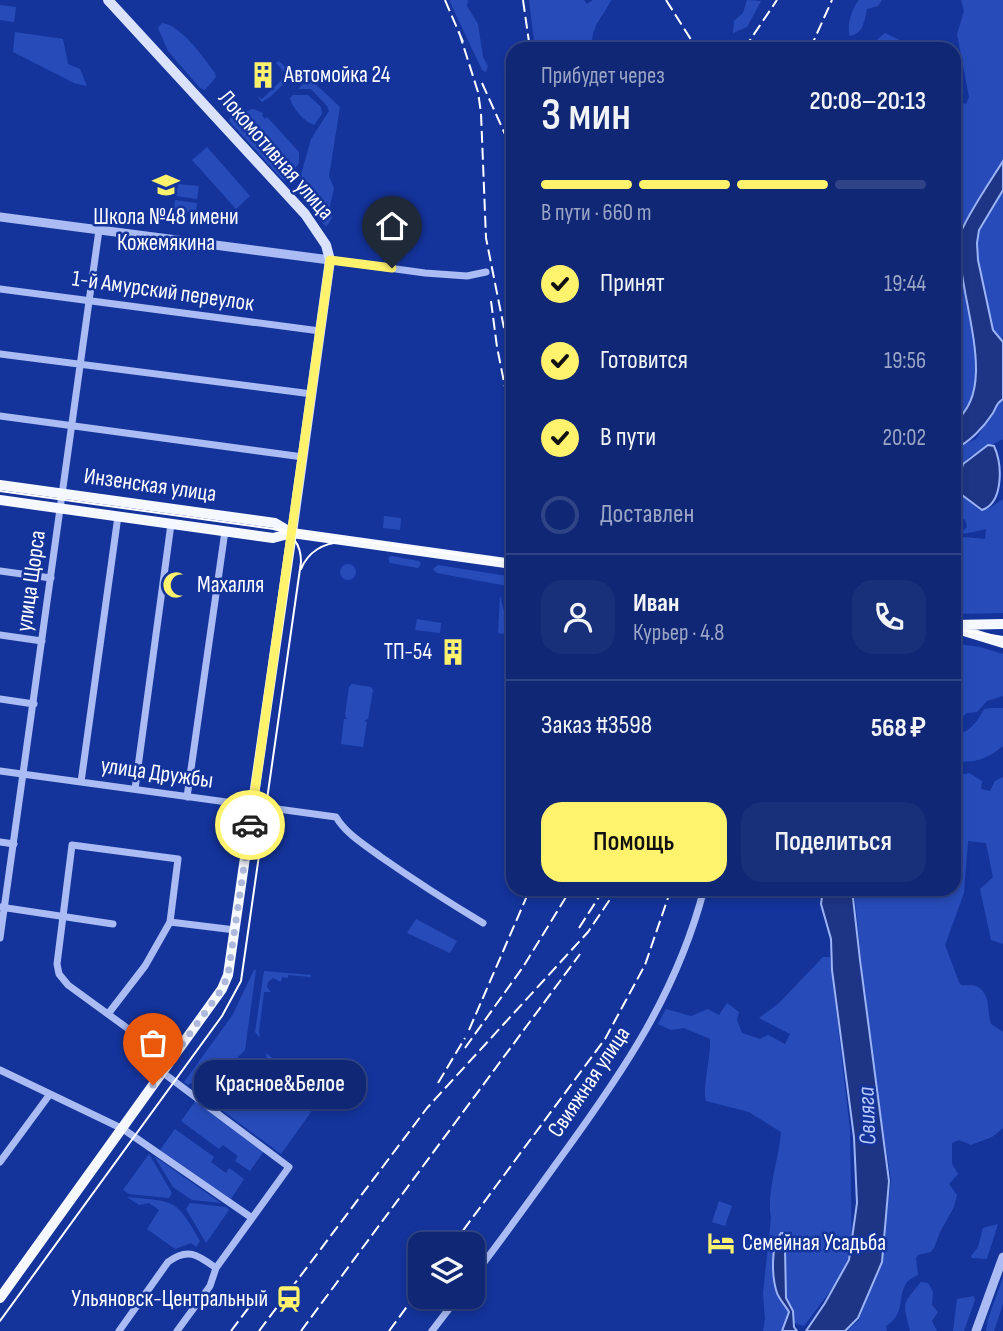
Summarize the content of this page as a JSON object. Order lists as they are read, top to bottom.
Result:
{
  "streets": {
    "main road": ["Локомотивная улица", "Инзенская улица"],
    "street": [
      "1-й Амурский переулок",
      "улица Щорса",
      "улица Дружбы",
      "Свияжная улица"
    ]
  },
  "crossings": [
    ["Локомотивная улица", "1-й Амурский переулок"],
    ["Локомотивная улица", "Инзенская улица"],
    ["Локомотивная улица", "улица Дружбы"],
    ["1-й Амурский переулок", "улица Щорса"],
    ["Инзенская улица", "улица Щорса"],
    ["улица Щорса", "улица Дружбы"]
  ],
  "water": ["Свияга"],
  "places": {
    "building": ["Автомойка 24", "ТП-54"],
    "school or university": ["Школа №48 имени Кожемякина"],
    "mosque": ["Махалля"],
    "other": ["Красное&Белое"],
    "hotel": ["Семейная Усадьба"],
    "station": ["Ульяновск-Центральный"]
  },
  "page": {
    "heading": ["3 мин", "Прибудет через", "20:08–20:13"],
    "panel": [
      "Иван",
      "Курьер · 4.8",
      "Заказ #3598",
      "568 ₽"
    ],
    "bar": "В пути · 660 m",
    "list": [
      ["Принят", "19:44"],
      ["Готовится", "19:56"],
      ["В пути", "20:02"],
      "Доставлен"
    ],
    "buttons": ["Помощь", "Поделиться"],
    "bubble": "Красное&Белое"
  }
}
